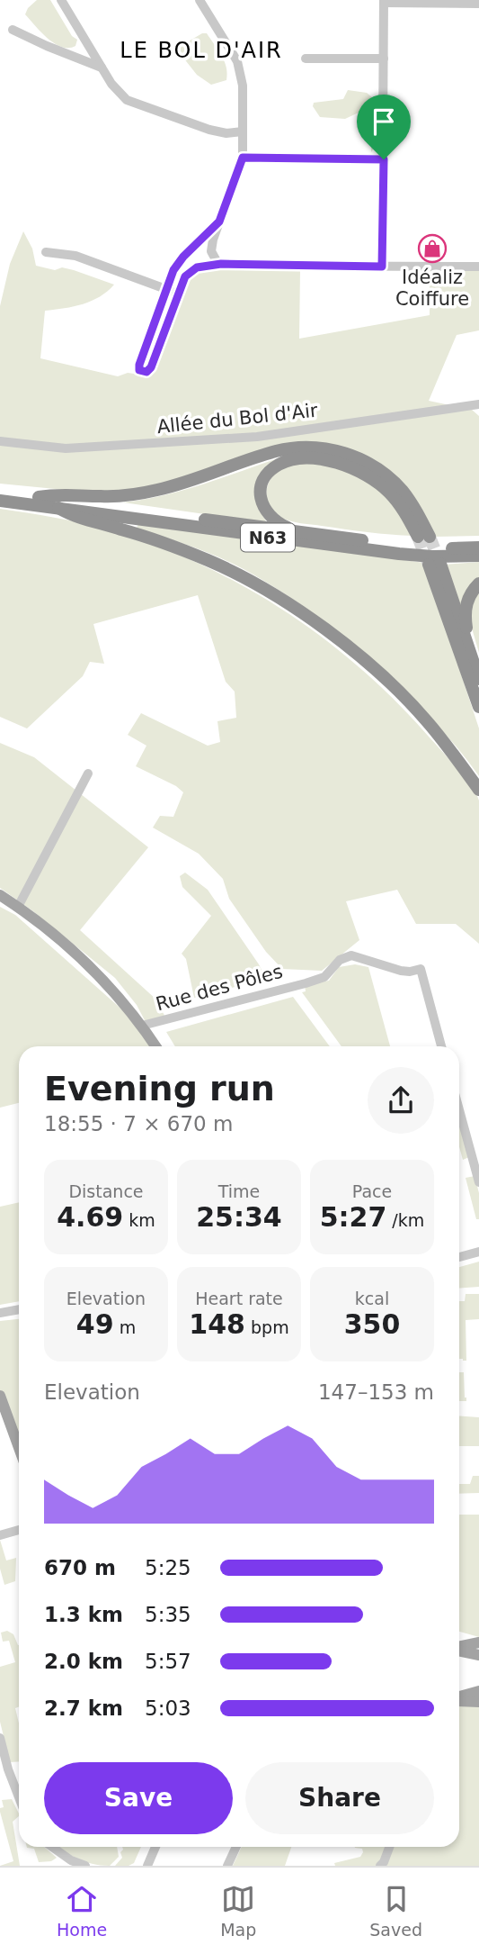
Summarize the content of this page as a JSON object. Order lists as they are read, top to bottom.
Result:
{
  "streets": {
    "highway": ["N63"],
    "street": ["Allée du Bol d'Air", "Rue des Pôles"]
  },
  "districts": ["LE BOL D'AIR"],
  "places": {
    "shop": ["Idéaliz Coiffure"]
  },
  "page": {
    "heading": ["Evening run", "18:55 · 7 × 670 m"],
    "stats": [
      ["Distance", "4.69 km"],
      ["Time", "25:34"],
      ["Pace", "5:27 /km"],
      ["Elevation", "49 m"],
      ["Heart rate", "148 bpm"],
      ["kcal", "350"]
    ],
    "chart": ["Elevation", "147–153 m"],
    "list": [
      {
        "name": "670 m",
        "note": "5:25"
      },
      {
        "name": "1.3 km",
        "note": "5:35"
      },
      {
        "name": "2.0 km",
        "note": "5:57"
      },
      {
        "name": "2.7 km",
        "note": "5:03"
      }
    ],
    "buttons": ["Save", "Share"],
    "tabs": ["Home", "Map", "Saved"]
  }
}
